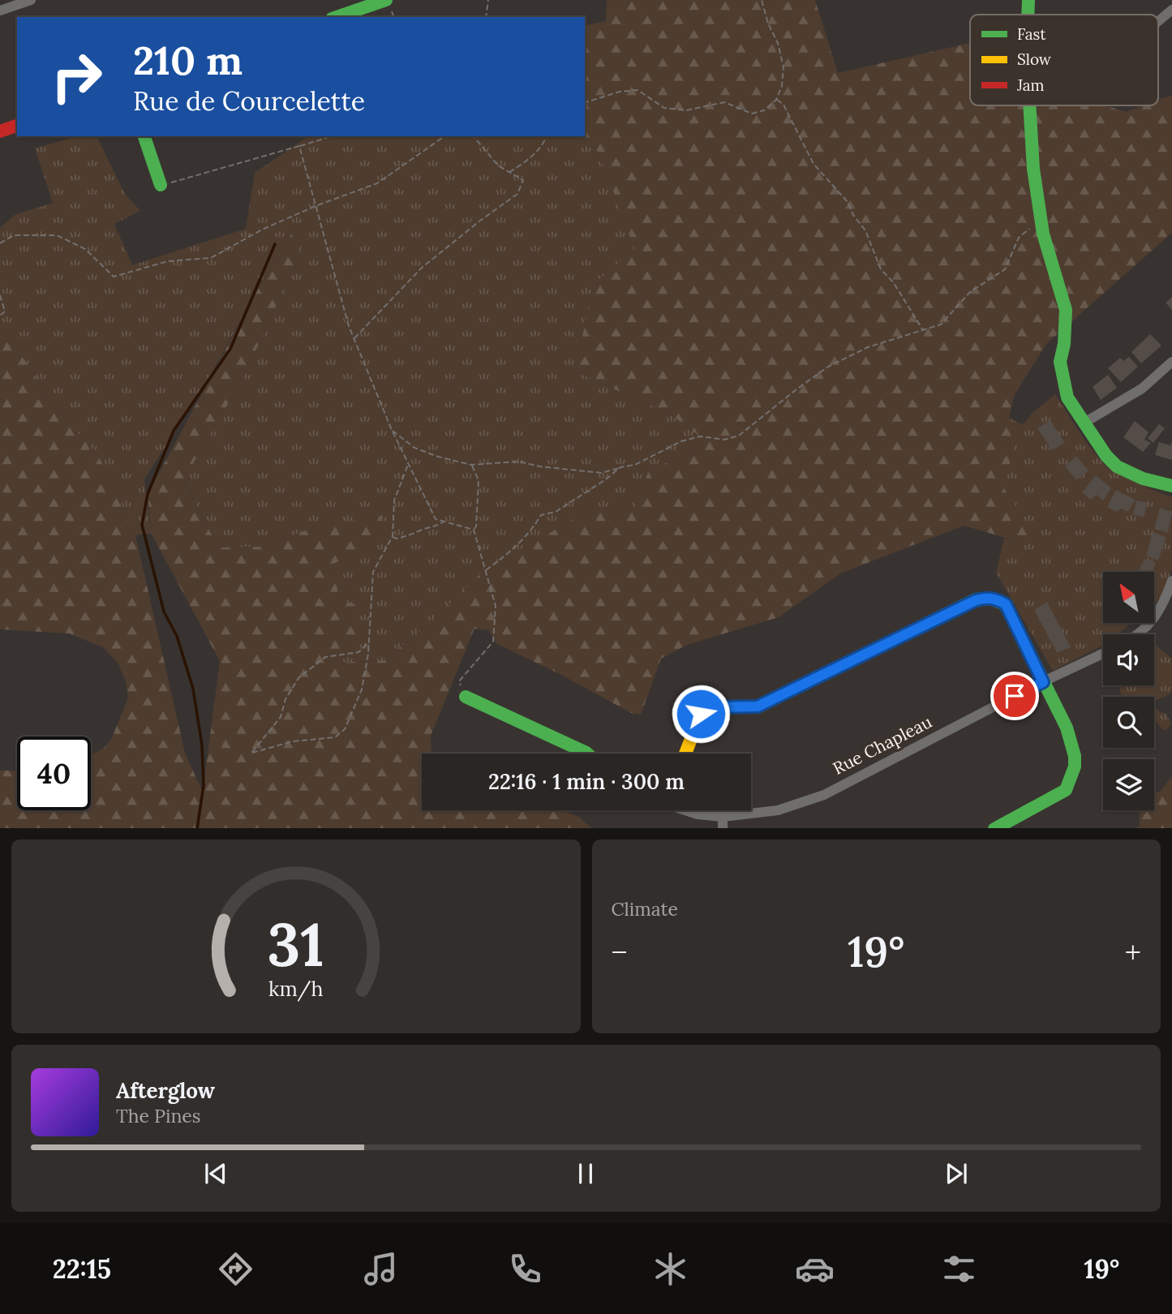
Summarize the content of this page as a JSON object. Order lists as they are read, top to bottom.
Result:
{
  "streets": {
    "street": ["Rue Chapleau"]
  },
  "legend": ["Fast", "Slow", "Jam"],
  "north": "top left",
  "page": {
    "turn": ["210 m", "Rue de Courcelette"],
    "limit": "40",
    "trip": "22:16 · 1 min · 300 m",
    "tile": "Climate",
    "heat": ["−", "19°", "+"],
    "song": ["Afterglow", "The Pines"],
    "tabs": ["22:15", "19°"],
    "gauge": ["31", "km/h"]
  }
}
